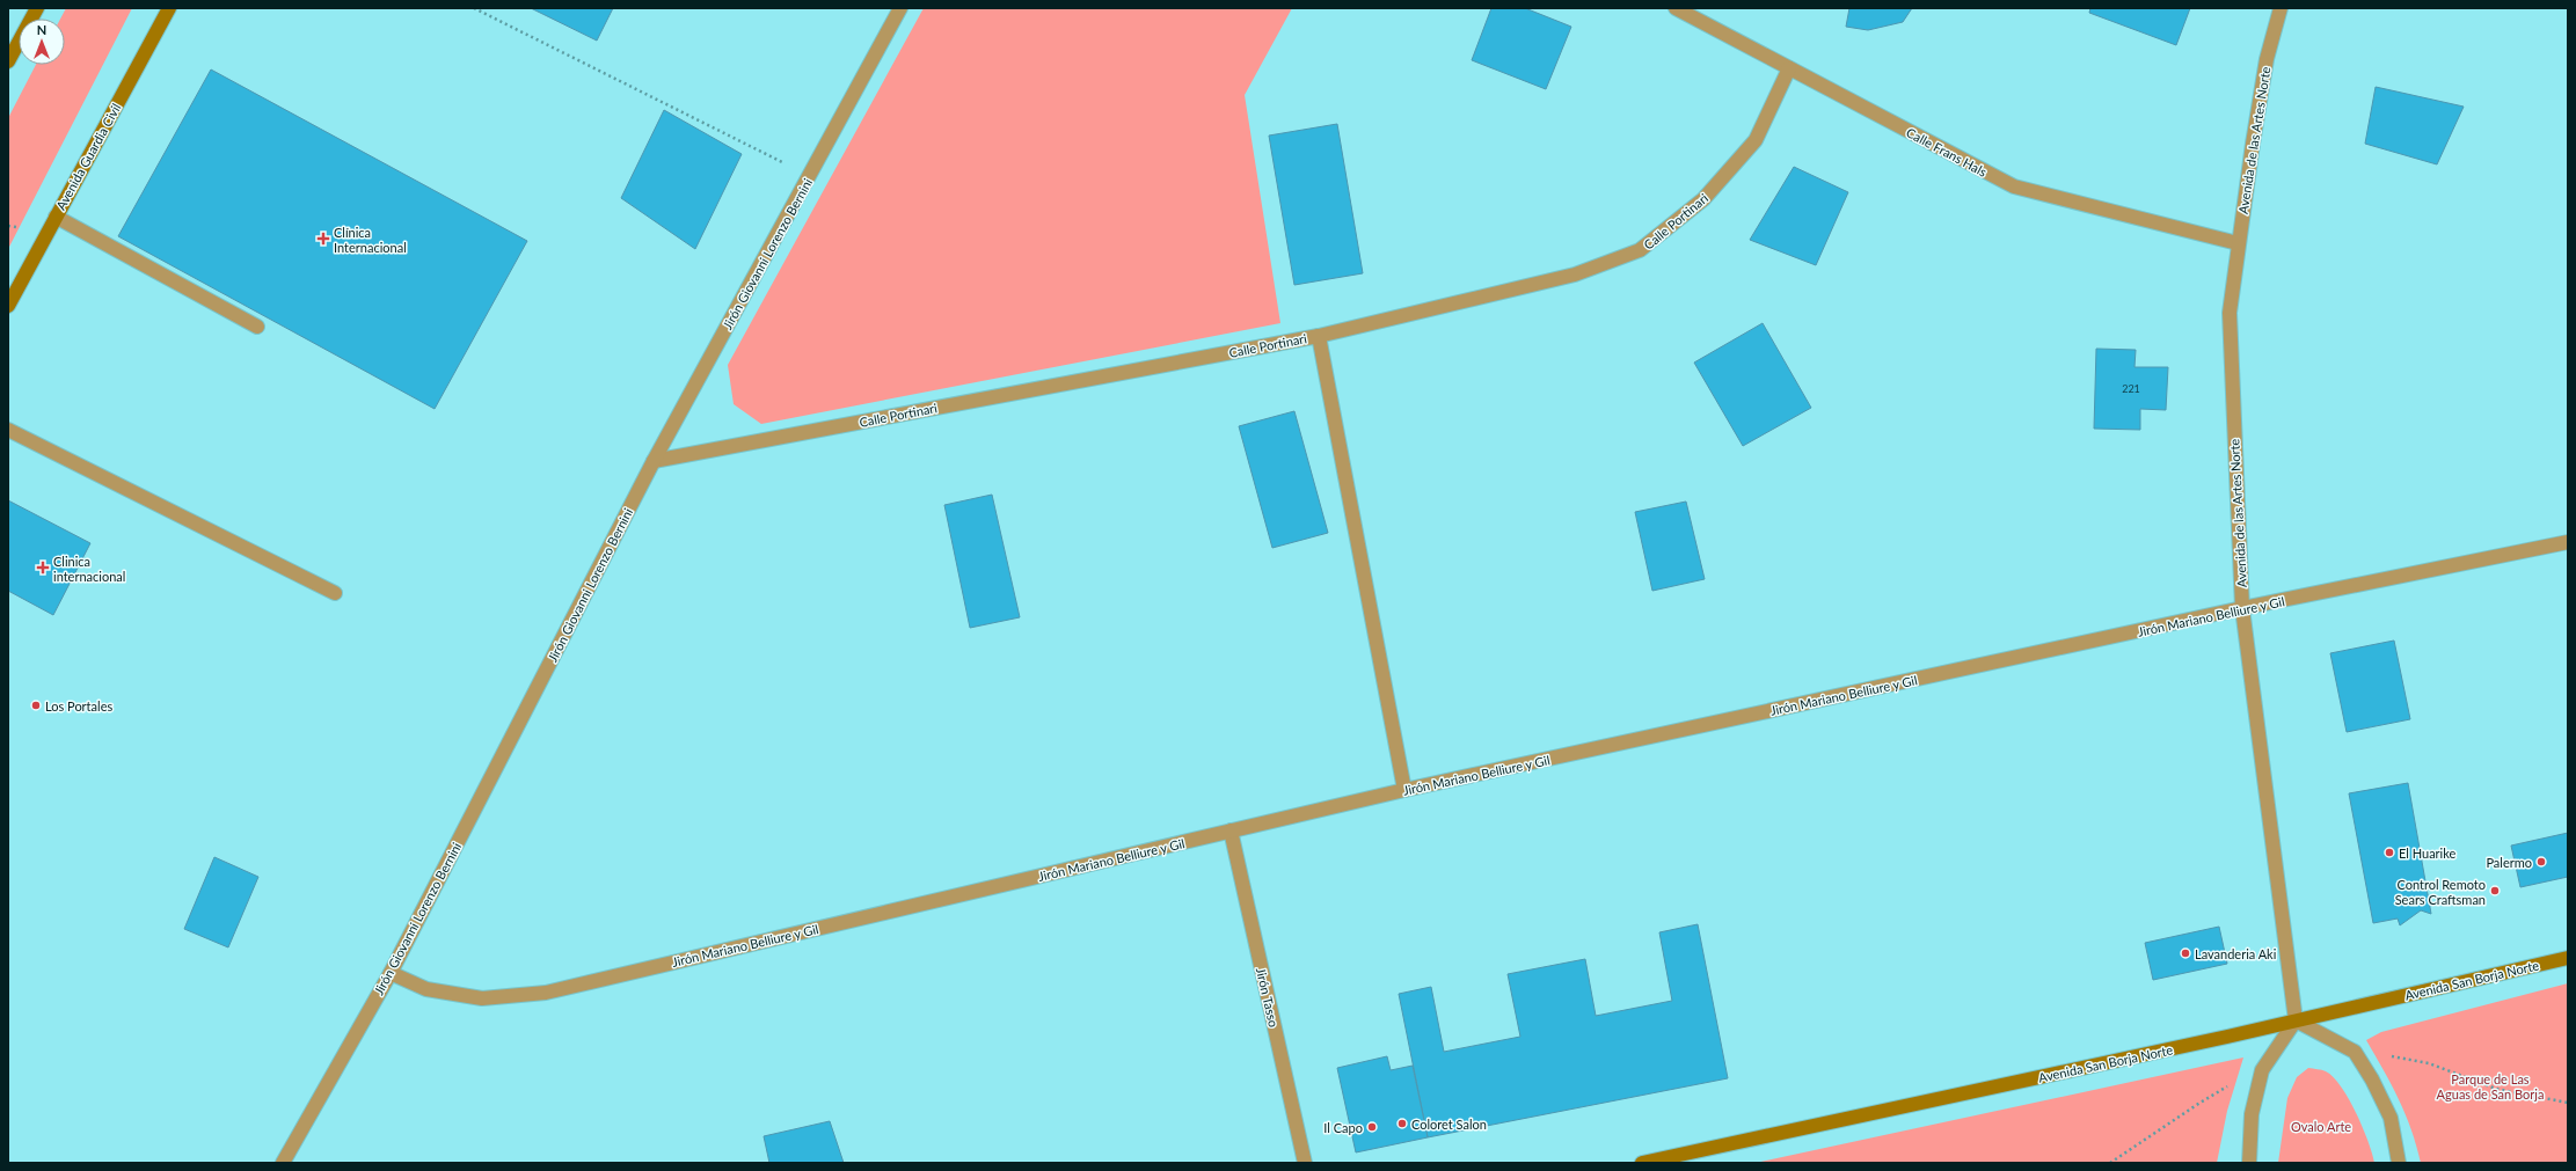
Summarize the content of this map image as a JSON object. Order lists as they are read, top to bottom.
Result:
{
  "streets": {
    "main road": ["Avenida Guardia Civil", "Avenida San Borja Norte"],
    "street": [
      "Avenida de las Artes Norte",
      "Calle Frans Hals",
      "Calle Portinari",
      "Jirón Giovanni Lorenzo Bernini",
      "Jirón Mariano Belliure y Gil",
      "Jirón Tasso"
    ]
  },
  "crossings": [
    ["Avenida de las Artes Norte", "Calle Frans Hals"],
    ["Avenida de las Artes Norte", "Jirón Mariano Belliure y Gil"],
    ["Avenida de las Artes Norte", "Avenida San Borja Norte"],
    ["Calle Frans Hals", "Calle Portinari"],
    ["Calle Portinari", "Jirón Giovanni Lorenzo Bernini"],
    ["Jirón Giovanni Lorenzo Bernini", "Jirón Mariano Belliure y Gil"],
    ["Jirón Mariano Belliure y Gil", "Jirón Tasso"]
  ],
  "parks": ["Parque de Las Aguas de San Borja", "Ovalo Arte"],
  "places": {
    "health": ["Clínica Internacional", "Clinica internacional"],
    "other": [
      "Los Portales",
      "El Huarike",
      "Palermo",
      "Control Remoto Sears Craftsman",
      "Lavanderia Aki",
      "Coloret Salon",
      "Il Capo"
    ]
  },
  "house_numbers": ["221"],
  "north": "top"
}
